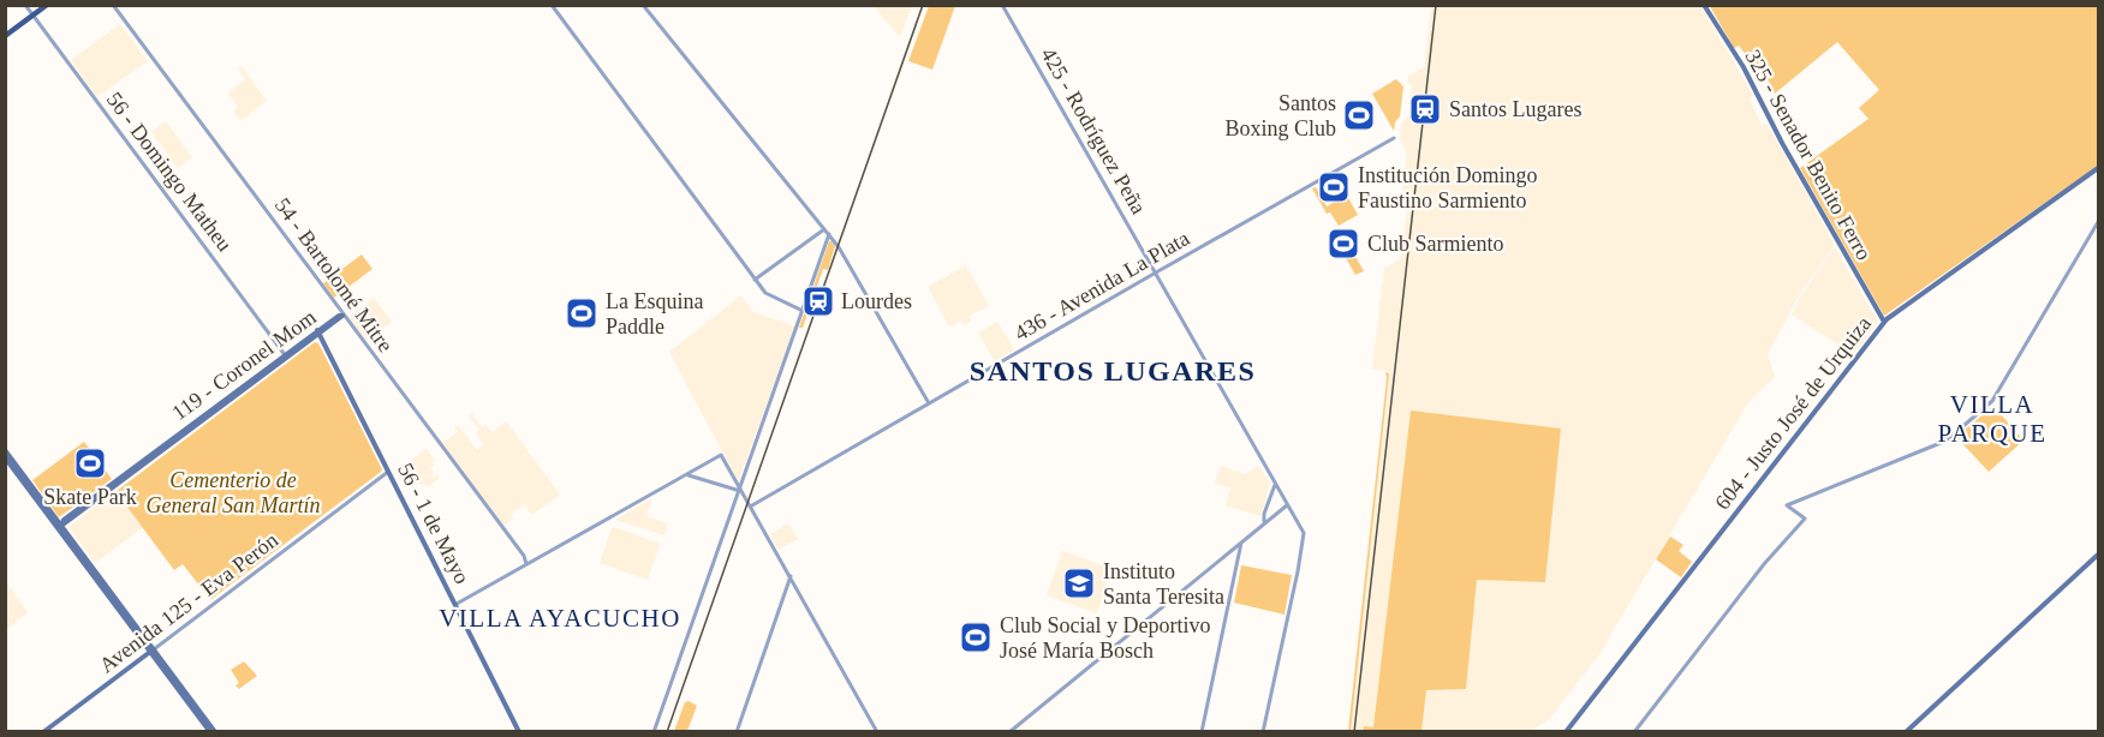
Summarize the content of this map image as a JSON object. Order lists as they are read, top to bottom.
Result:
{
  "streets": {
    "main road": [
      "325 - Senador Benito Ferro",
      "119 - Coronel Mom",
      "604 - Justo José de Urquiza",
      "56 - 1 de Mayo",
      "Avenida 125 - Eva Perón"
    ],
    "street": [
      "425 - Rodríguez Peña",
      "56 - Domingo Matheu",
      "54 - Bartolomé Mitre",
      "436 - Avenida La Plata"
    ]
  },
  "crossings": [
    ["425 - Rodríguez Peña", "436 - Avenida La Plata"],
    ["325 - Senador Benito Ferro", "604 - Justo José de Urquiza"],
    ["56 - Domingo Matheu", "119 - Coronel Mom"],
    ["54 - Bartolomé Mitre", "119 - Coronel Mom"],
    ["119 - Coronel Mom", "56 - 1 de Mayo"],
    ["56 - 1 de Mayo", "Avenida 125 - Eva Perón"]
  ],
  "districts": ["SANTOS LUGARES", "VILLA PARQUE", "VILLA AYACUCHO"],
  "parks": ["Cementerio de General San Martín"],
  "places": {
    "station": ["Santos Lugares", "Lourdes"],
    "sports": [
      "Santos Boxing Club",
      "Institución Domingo Faustino Sarmiento",
      "Club Sarmiento",
      "La Esquina Paddle",
      "Skate Park",
      "Club Social y Deportivo José María Bosch"
    ],
    "school or university": ["Instituto Santa Teresita"]
  }
}
